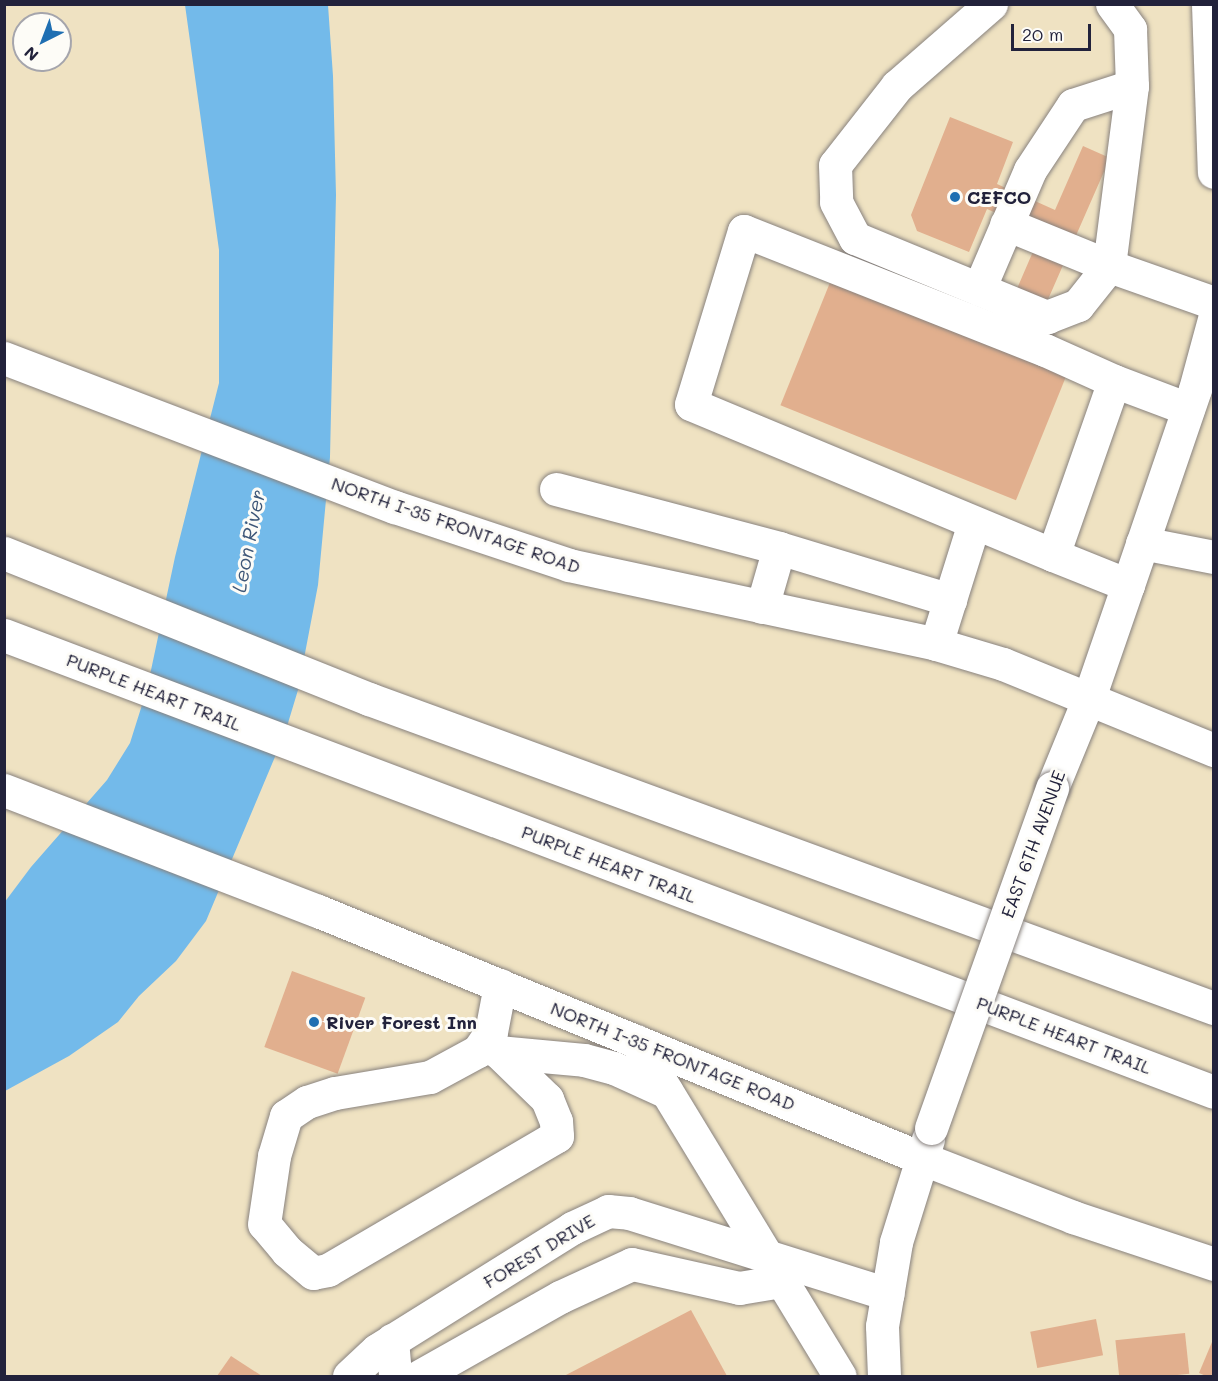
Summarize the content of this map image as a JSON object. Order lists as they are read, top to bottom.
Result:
{
  "streets": {
    "main road": [
      "NORTH I-35 FRONTAGE ROAD",
      "PURPLE HEART TRAIL",
      "EAST 6TH AVENUE",
      "FOREST DRIVE"
    ]
  },
  "crossings": [
    ["NORTH I-35 FRONTAGE ROAD", "EAST 6TH AVENUE"],
    ["EAST 6TH AVENUE", "FOREST DRIVE"]
  ],
  "water": ["Leon River"],
  "places": ["CEFCO", "River Forest Inn"],
  "scale_bar": "20 m",
  "north": "bottom left"
}
